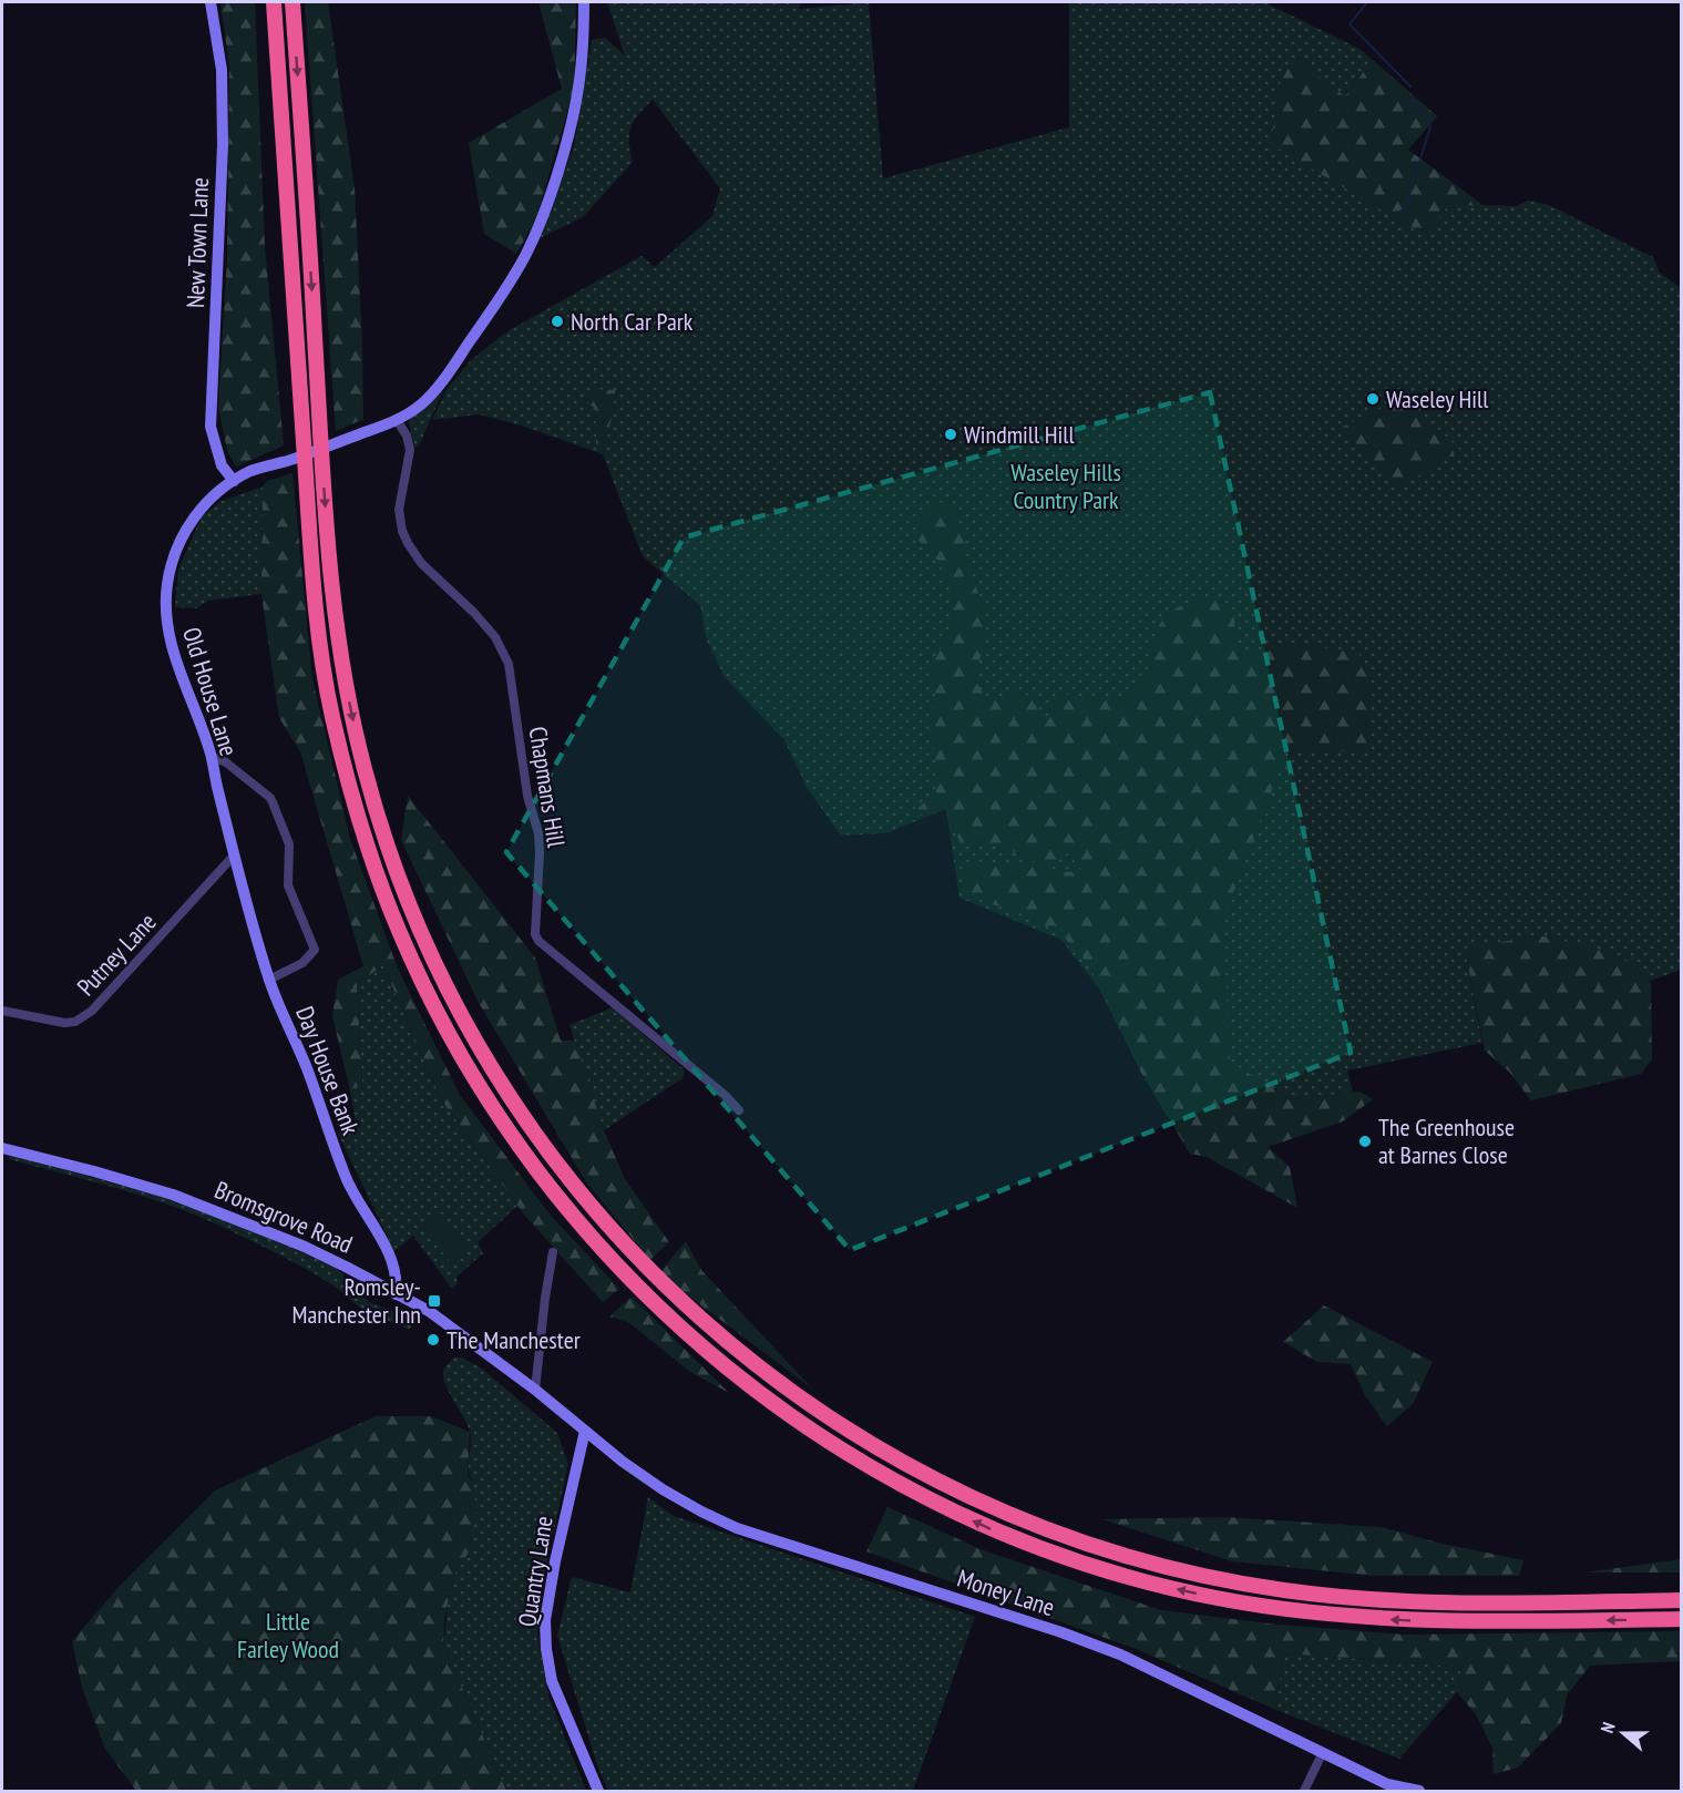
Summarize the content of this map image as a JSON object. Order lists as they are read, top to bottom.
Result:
{
  "streets": {
    "street": [
      "New Town Lane",
      "Old House Lane",
      "Chapmans Hill",
      "Putney Lane",
      "Day House Bank",
      "Bromsgrove Road",
      "Quantry Lane",
      "Money Lane"
    ]
  },
  "crossings": [
    ["New Town Lane", "Old House Lane"],
    ["Old House Lane", "Chapmans Hill"],
    ["Old House Lane", "Putney Lane"],
    ["Old House Lane", "Day House Bank"],
    ["Putney Lane", "Day House Bank"],
    ["Day House Bank", "Bromsgrove Road"],
    ["Bromsgrove Road", "Quantry Lane"],
    ["Bromsgrove Road", "Money Lane"],
    ["Quantry Lane", "Money Lane"]
  ],
  "parks": ["Waseley Hills Country Park", "Little Farley Wood"],
  "places": {
    "other": [
      "North Car Park",
      "Waseley Hill",
      "Windmill Hill",
      "The Greenhouse at Barnes Close",
      "The Manchester"
    ],
    "transit": ["Romsley- Manchester Inn"]
  },
  "north": "left"
}
